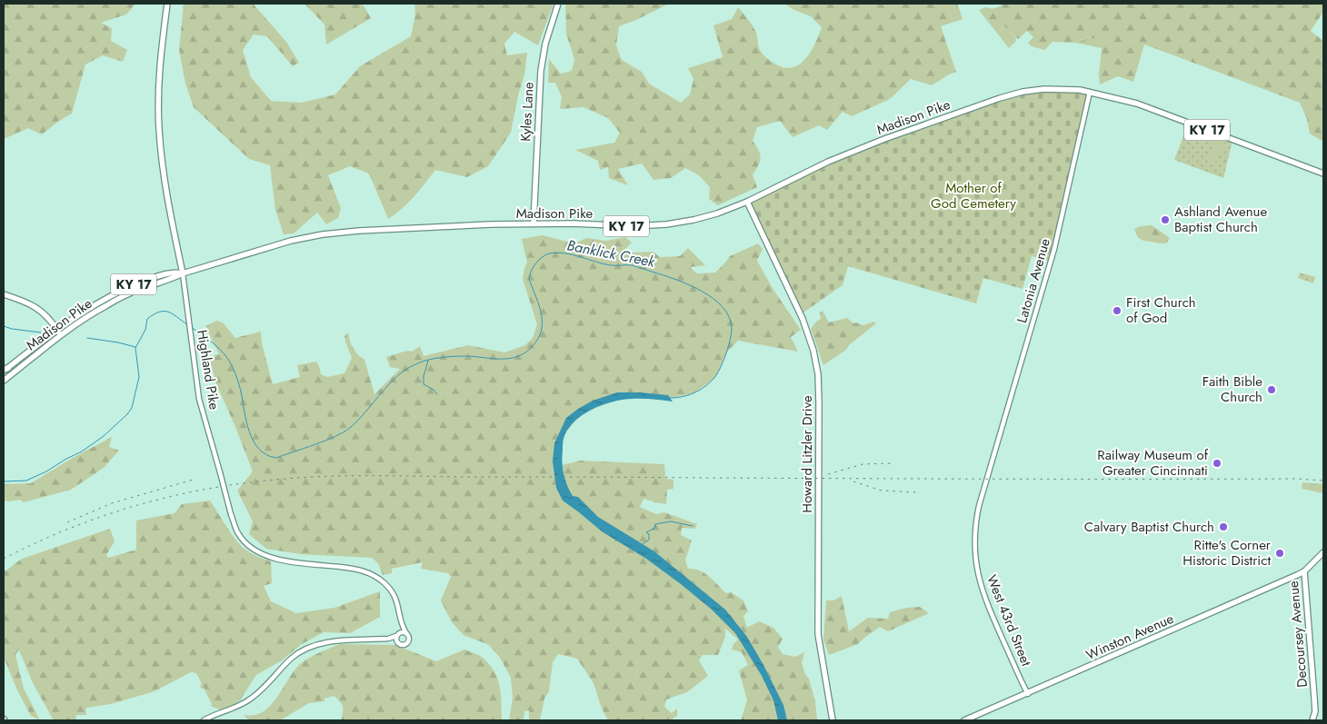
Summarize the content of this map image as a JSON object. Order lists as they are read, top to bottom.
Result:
{
  "streets": {
    "main road": [
      "Kyles Lane",
      "Madison Pike",
      "KY 17",
      "Highland Pike",
      "Howard Litzler Drive",
      "Decoursey Avenue",
      "Winston Avenue"
    ],
    "street": ["Latonia Avenue", "West 43rd Street"]
  },
  "crossings": [
    ["Kyles Lane", "Madison Pike"],
    ["Madison Pike", "KY 17"],
    ["Madison Pike", "Latonia Avenue"],
    ["Madison Pike", "Highland Pike"],
    ["Madison Pike", "Howard Litzler Drive"],
    ["KY 17", "Latonia Avenue"],
    ["Latonia Avenue", "West 43rd Street"],
    ["West 43rd Street", "Winston Avenue"],
    ["Decoursey Avenue", "Winston Avenue"]
  ],
  "water": ["Banklick Creek"],
  "parks": ["Mother of God Cemetery"],
  "places": [
    "Ashland Avenue Baptist Church",
    "First Church of God",
    "Faith Bible Church",
    "Railway Museum of Greater Cincinnati",
    "Calvary Baptist Church",
    "Ritte's Corner Historic District"
  ]
}
